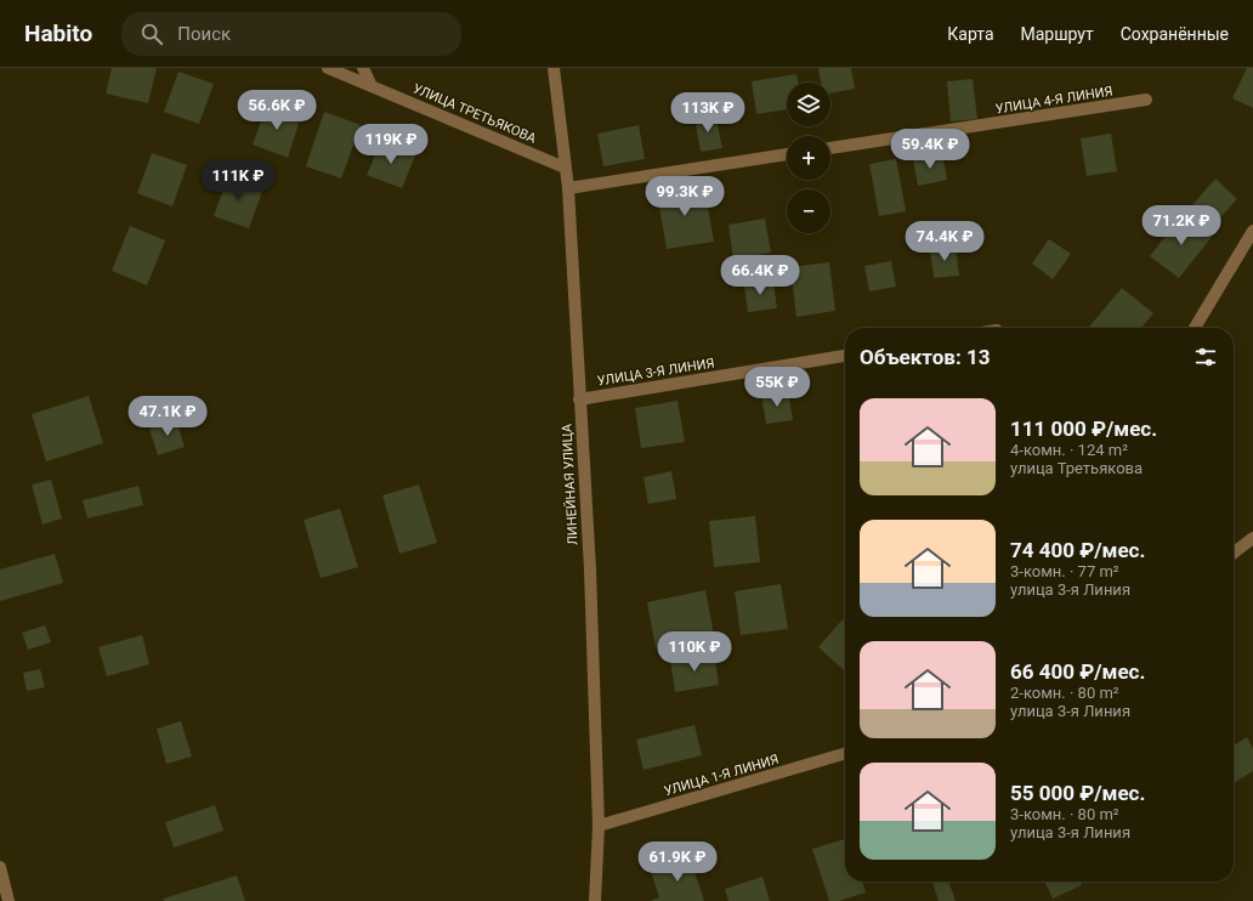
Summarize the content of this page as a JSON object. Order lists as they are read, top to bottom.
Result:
{
  "streets": {
    "street": [
      "УЛИЦА 4-Я ЛИНИЯ",
      "УЛИЦА ТРЕТЬЯКОВА",
      "УЛИЦА 3-Я ЛИНИЯ",
      "ЛИНЕЙНАЯ УЛИЦА",
      "УЛИЦА 1-Я ЛИНИЯ"
    ]
  },
  "crossings": [
    ["УЛИЦА ТРЕТЬЯКОВА", "ЛИНЕЙНАЯ УЛИЦА"],
    ["УЛИЦА 3-Я ЛИНИЯ", "ЛИНЕЙНАЯ УЛИЦА"],
    ["ЛИНЕЙНАЯ УЛИЦА", "УЛИЦА 1-Я ЛИНИЯ"]
  ],
  "page": {
    "header": "Habito",
    "search": "Поиск",
    "nav": ["Карта", "Маршрут", "Сохранённые"],
    "map_buttons": ["+", "−"],
    "price": [
      "56.6K ₽",
      "113K ₽",
      "119K ₽",
      "59.4K ₽",
      "111K ₽",
      "99.3K ₽",
      "71.2K ₽",
      "74.4K ₽",
      "66.4K ₽",
      "55K ₽",
      "47.1K ₽",
      "110K ₽",
      "61.9K ₽"
    ],
    "heading": "Объектов: 13",
    "list": [
      {
        "name": "111 000 ₽/мес.",
        "note": "4-комн. · 124 m² · улица Третьякова"
      },
      {
        "name": "74 400 ₽/мес.",
        "note": "3-комн. · 77 m² · улица 3-я Линия"
      },
      {
        "name": "66 400 ₽/мес.",
        "note": "2-комн. · 80 m² · улица 3-я Линия"
      },
      {
        "name": "55 000 ₽/мес.",
        "note": "3-комн. · 80 m² · улица 3-я Линия"
      }
    ]
  }
}
